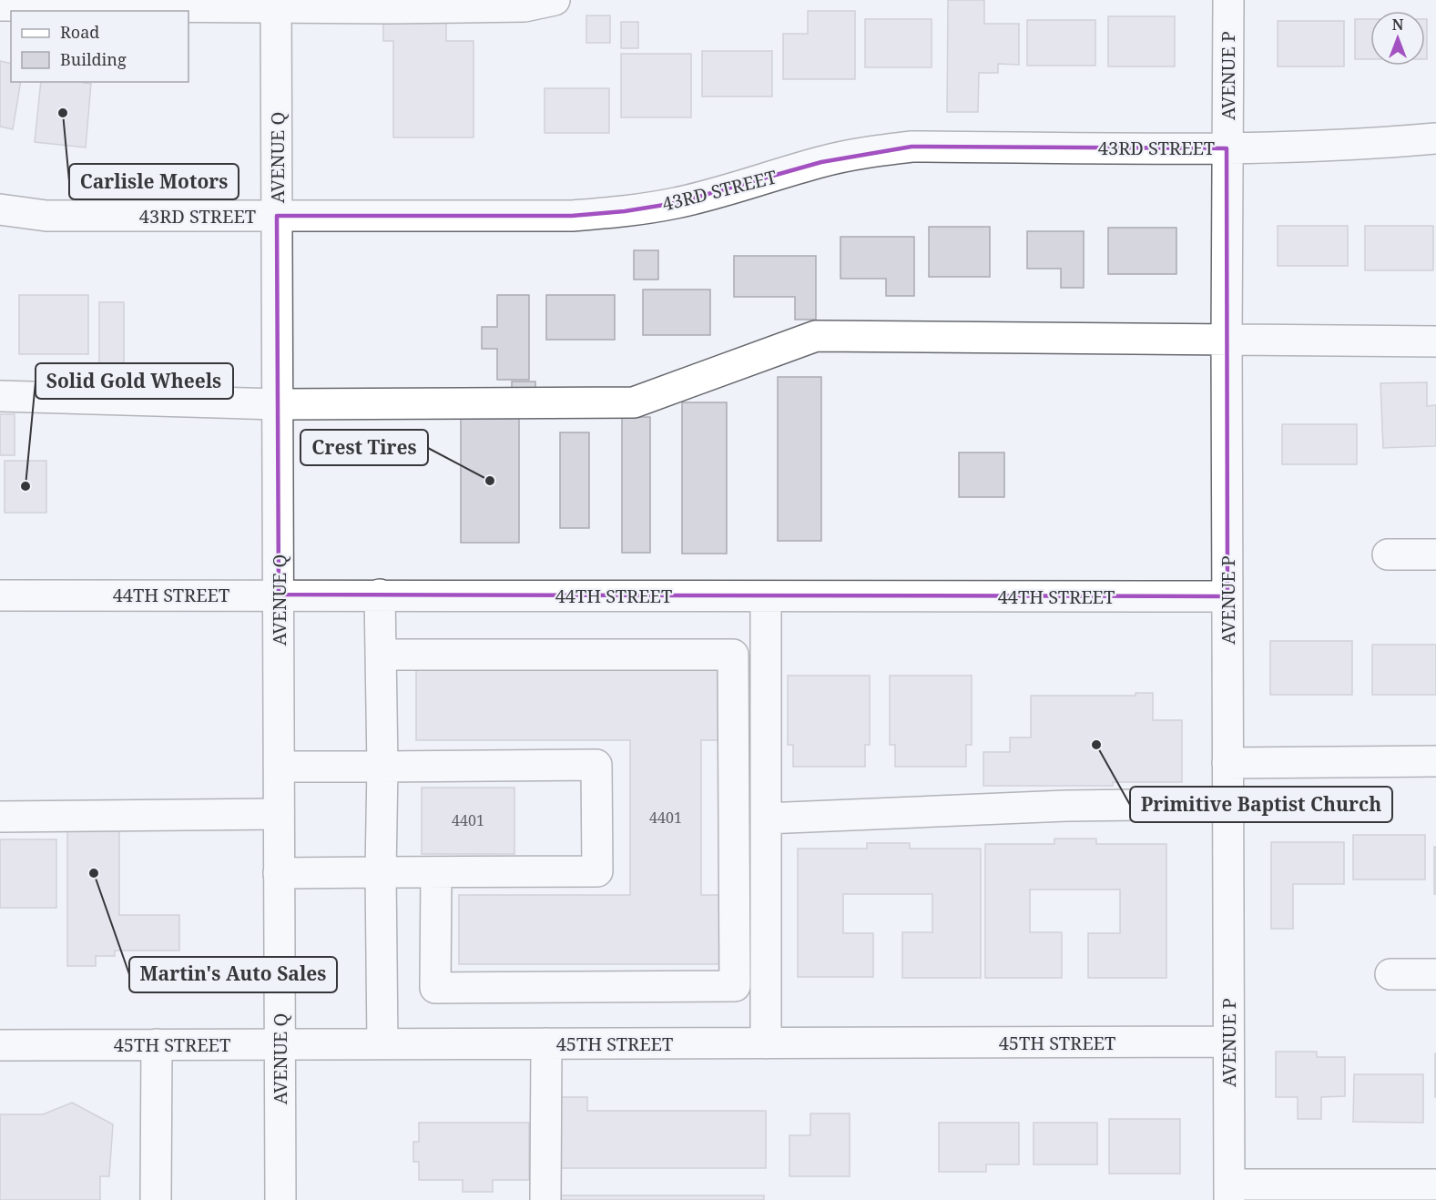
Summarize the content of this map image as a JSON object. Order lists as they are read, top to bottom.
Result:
{
  "streets": {
    "main road": [
      "AVENUE P",
      "43RD STREET",
      "AVENUE Q",
      "44TH STREET",
      "45TH STREET"
    ]
  },
  "crossings": [
    ["AVENUE P", "43RD STREET"],
    ["AVENUE P", "44TH STREET"],
    ["AVENUE P", "45TH STREET"],
    ["43RD STREET", "AVENUE Q"],
    ["AVENUE Q", "44TH STREET"],
    ["AVENUE Q", "45TH STREET"]
  ],
  "places": [
    "Carlisle Motors",
    "Crest Tires",
    "Solid Gold Wheels",
    "Primitive Baptist Church",
    "Martin's Auto Sales"
  ],
  "house_numbers": ["4401", "4401"],
  "legend": ["Road", "Building"],
  "north": "top"
}
